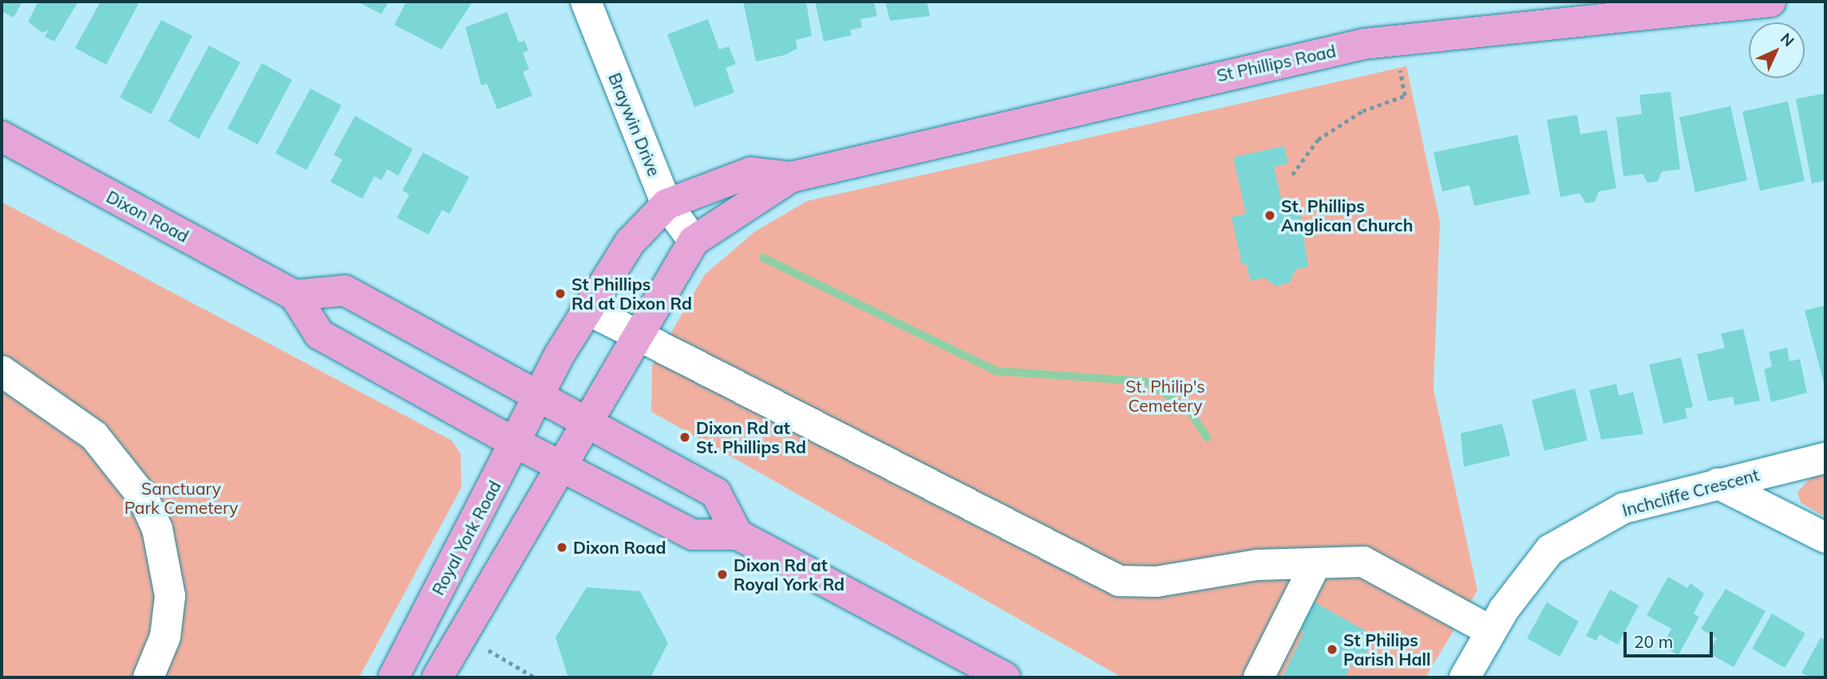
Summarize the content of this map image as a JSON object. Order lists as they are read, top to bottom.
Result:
{
  "streets": {
    "main road": ["St Phillips Road", "Dixon Road", "Royal York Road"],
    "street": ["Braywin Drive", "Inchcliffe Crescent"]
  },
  "crossings": [
    ["St Phillips Road", "Braywin Drive"],
    ["St Phillips Road", "Royal York Road"],
    ["Dixon Road", "Royal York Road"]
  ],
  "parks": ["St. Philip's Cemetery", "Sanctuary Park Cemetery"],
  "places": [
    "St. Phillips Anglican Church",
    "St Phillips Rd at Dixon Rd",
    "Dixon Rd at St. Phillips Rd",
    "Dixon Road",
    "Dixon Rd at Royal York Rd",
    "St Philips Parish Hall"
  ],
  "scale_bar": "20 m",
  "north": "top right"
}
